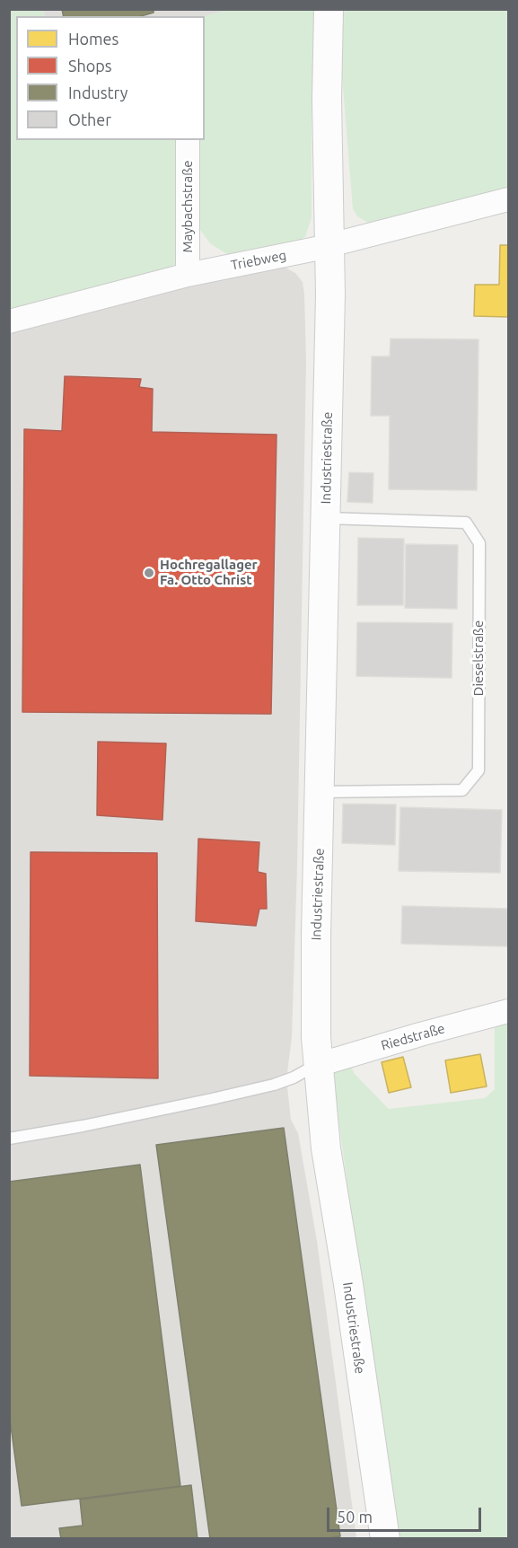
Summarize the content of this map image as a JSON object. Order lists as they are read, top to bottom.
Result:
{
  "streets": {
    "street": [
      "Maybachstraße",
      "Triebweg",
      "Industriestraße",
      "Riedstraße"
    ],
    "lane": ["Dieselstraße"]
  },
  "crossings": [
    ["Maybachstraße", "Triebweg"],
    ["Triebweg", "Industriestraße"],
    ["Industriestraße", "Dieselstraße"],
    ["Industriestraße", "Riedstraße"]
  ],
  "places": ["Hochregallager Fa. Otto Christ"],
  "legend": [
    "Homes",
    "Shops",
    "Industry",
    "Other"
  ],
  "scale_bar": "50 m"
}
